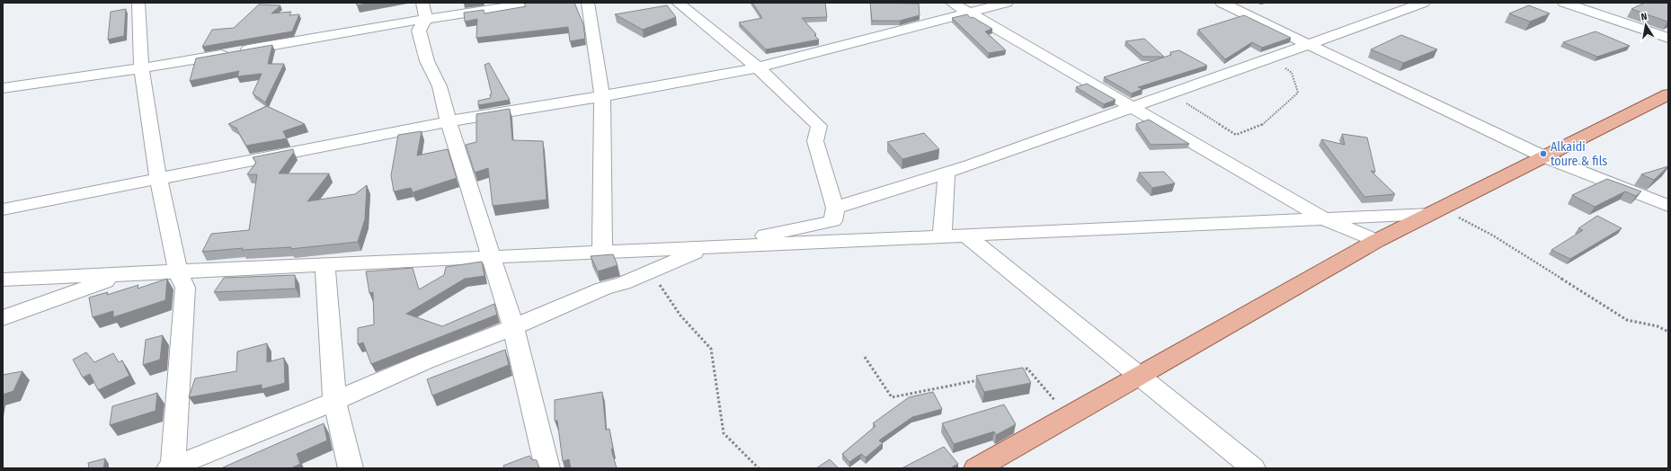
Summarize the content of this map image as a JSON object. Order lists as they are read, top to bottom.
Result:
{
  "places": ["Alkaidi toure & fils"],
  "north": "top"
}
